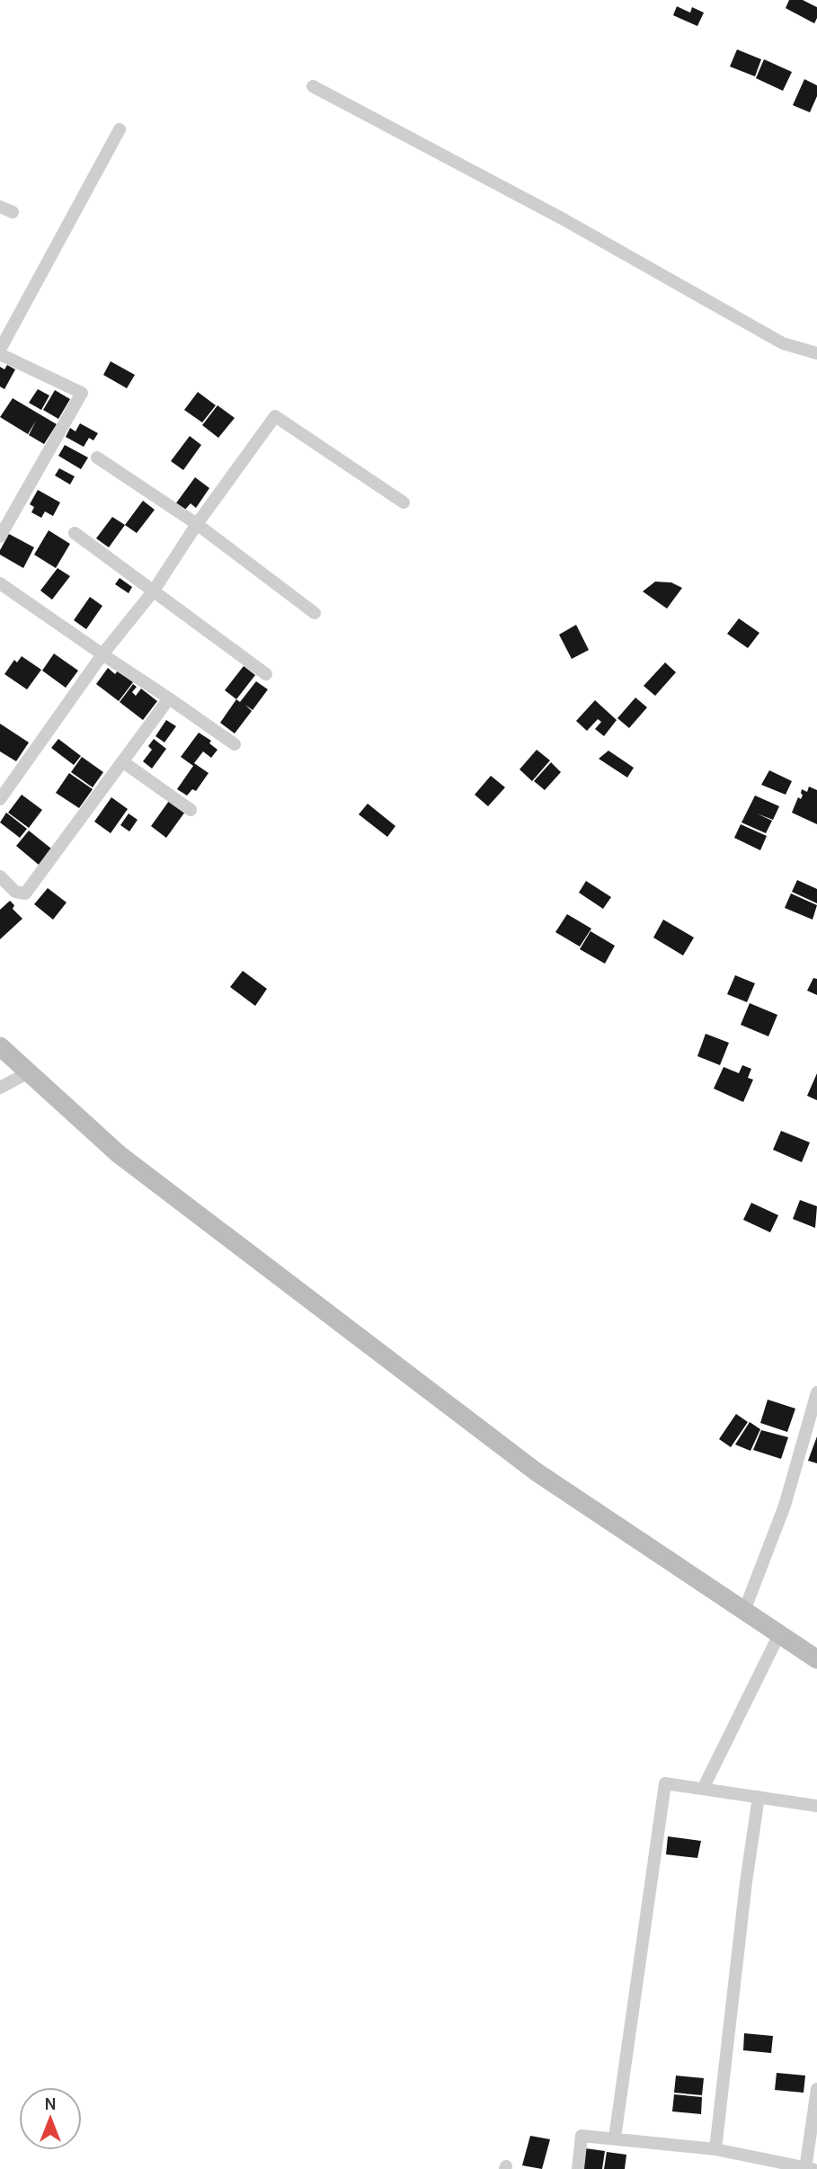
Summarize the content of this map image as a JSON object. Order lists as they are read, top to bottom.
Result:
{
  "north": "top"
}
